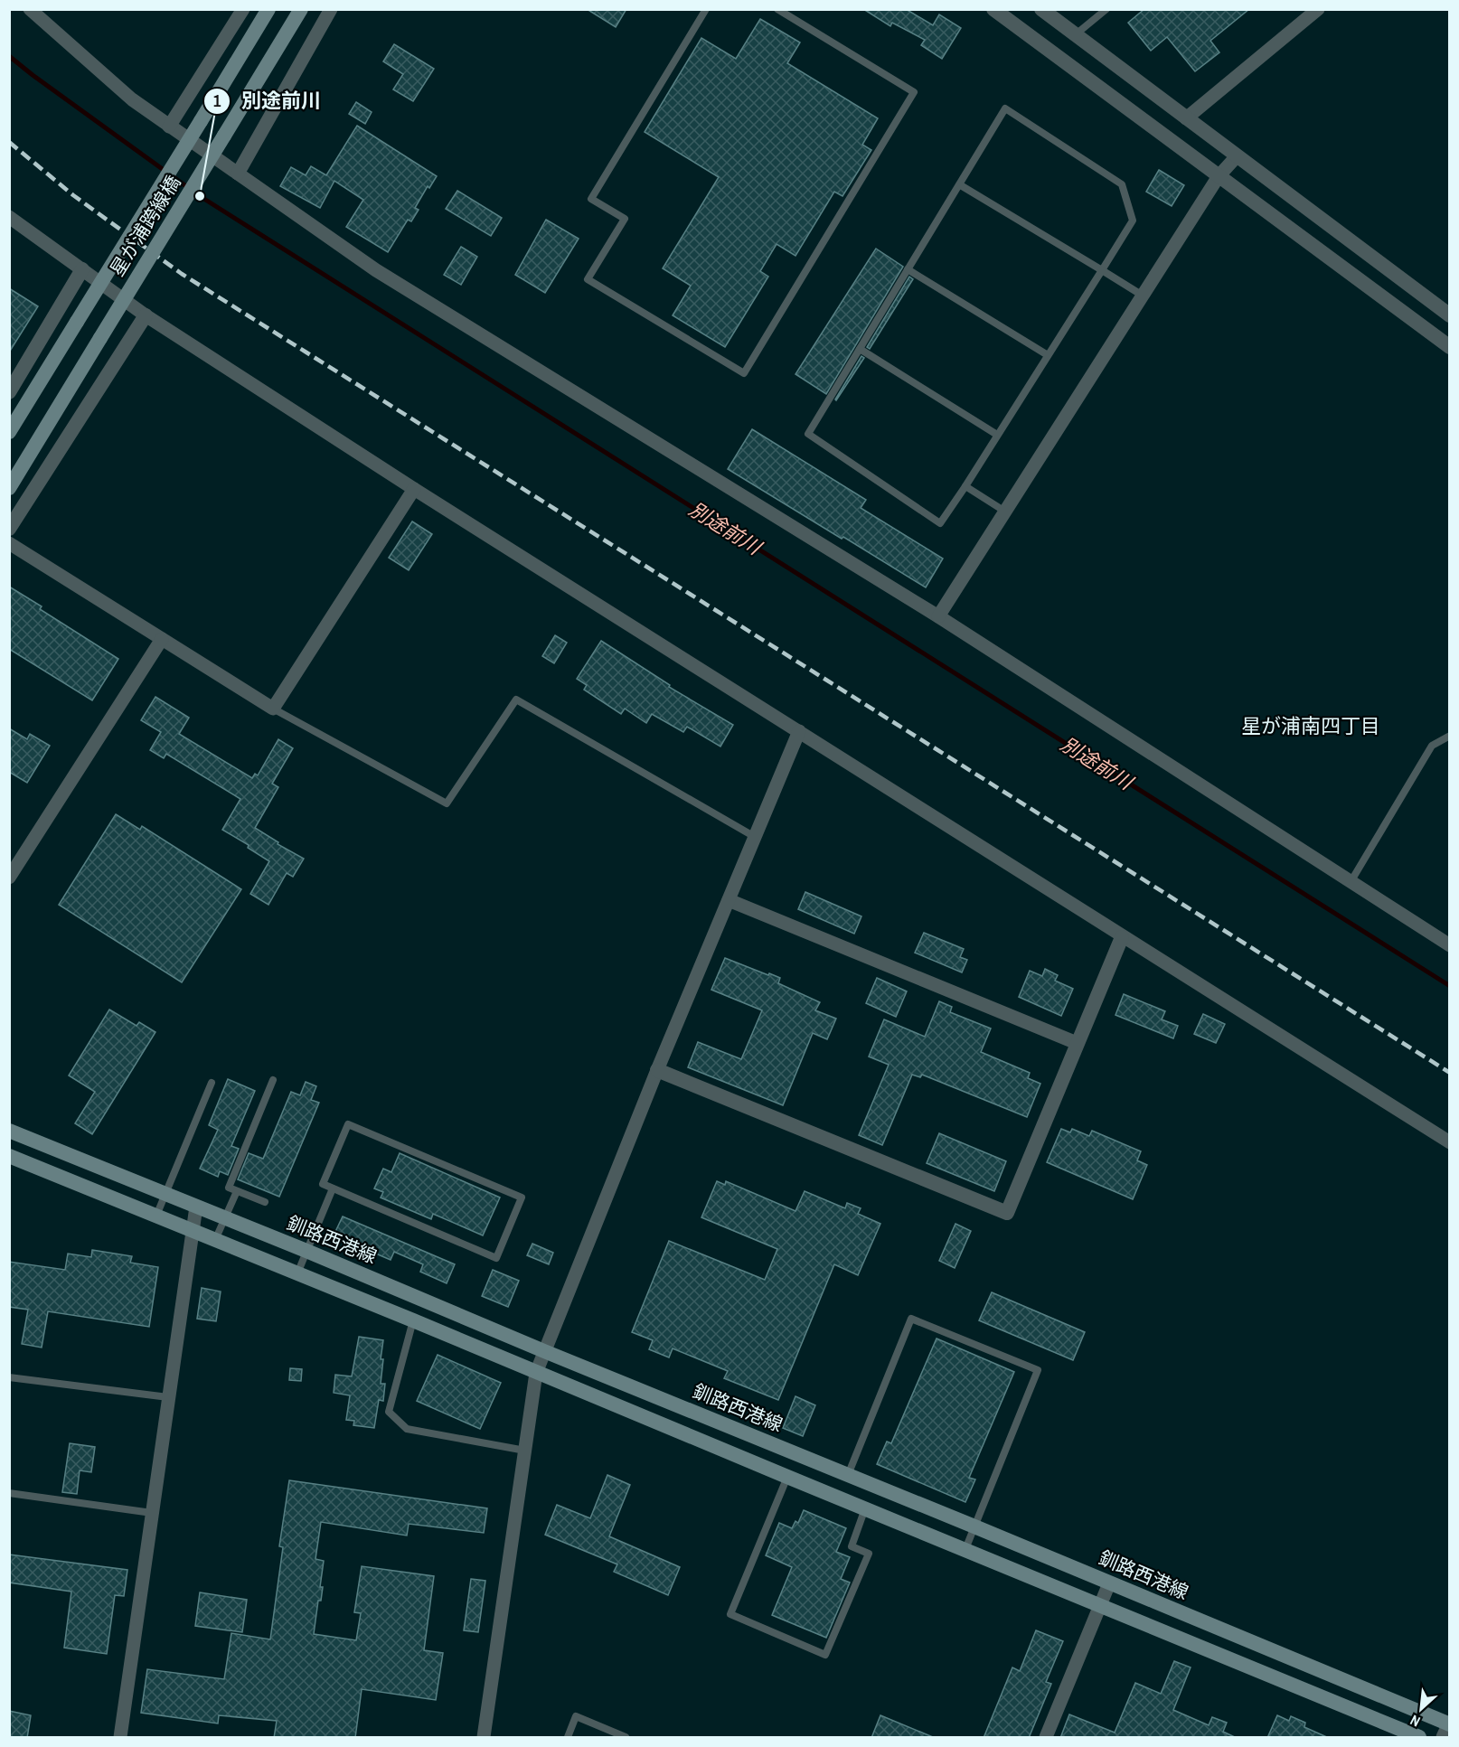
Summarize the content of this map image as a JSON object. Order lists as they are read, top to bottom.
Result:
{
  "streets": {
    "main road": ["星が浦跨線橋", "釧路西港線"]
  },
  "districts": ["星が浦南四丁目"],
  "water": ["別途前川"],
  "places": ["別途前川"],
  "north": "bottom left"
}
